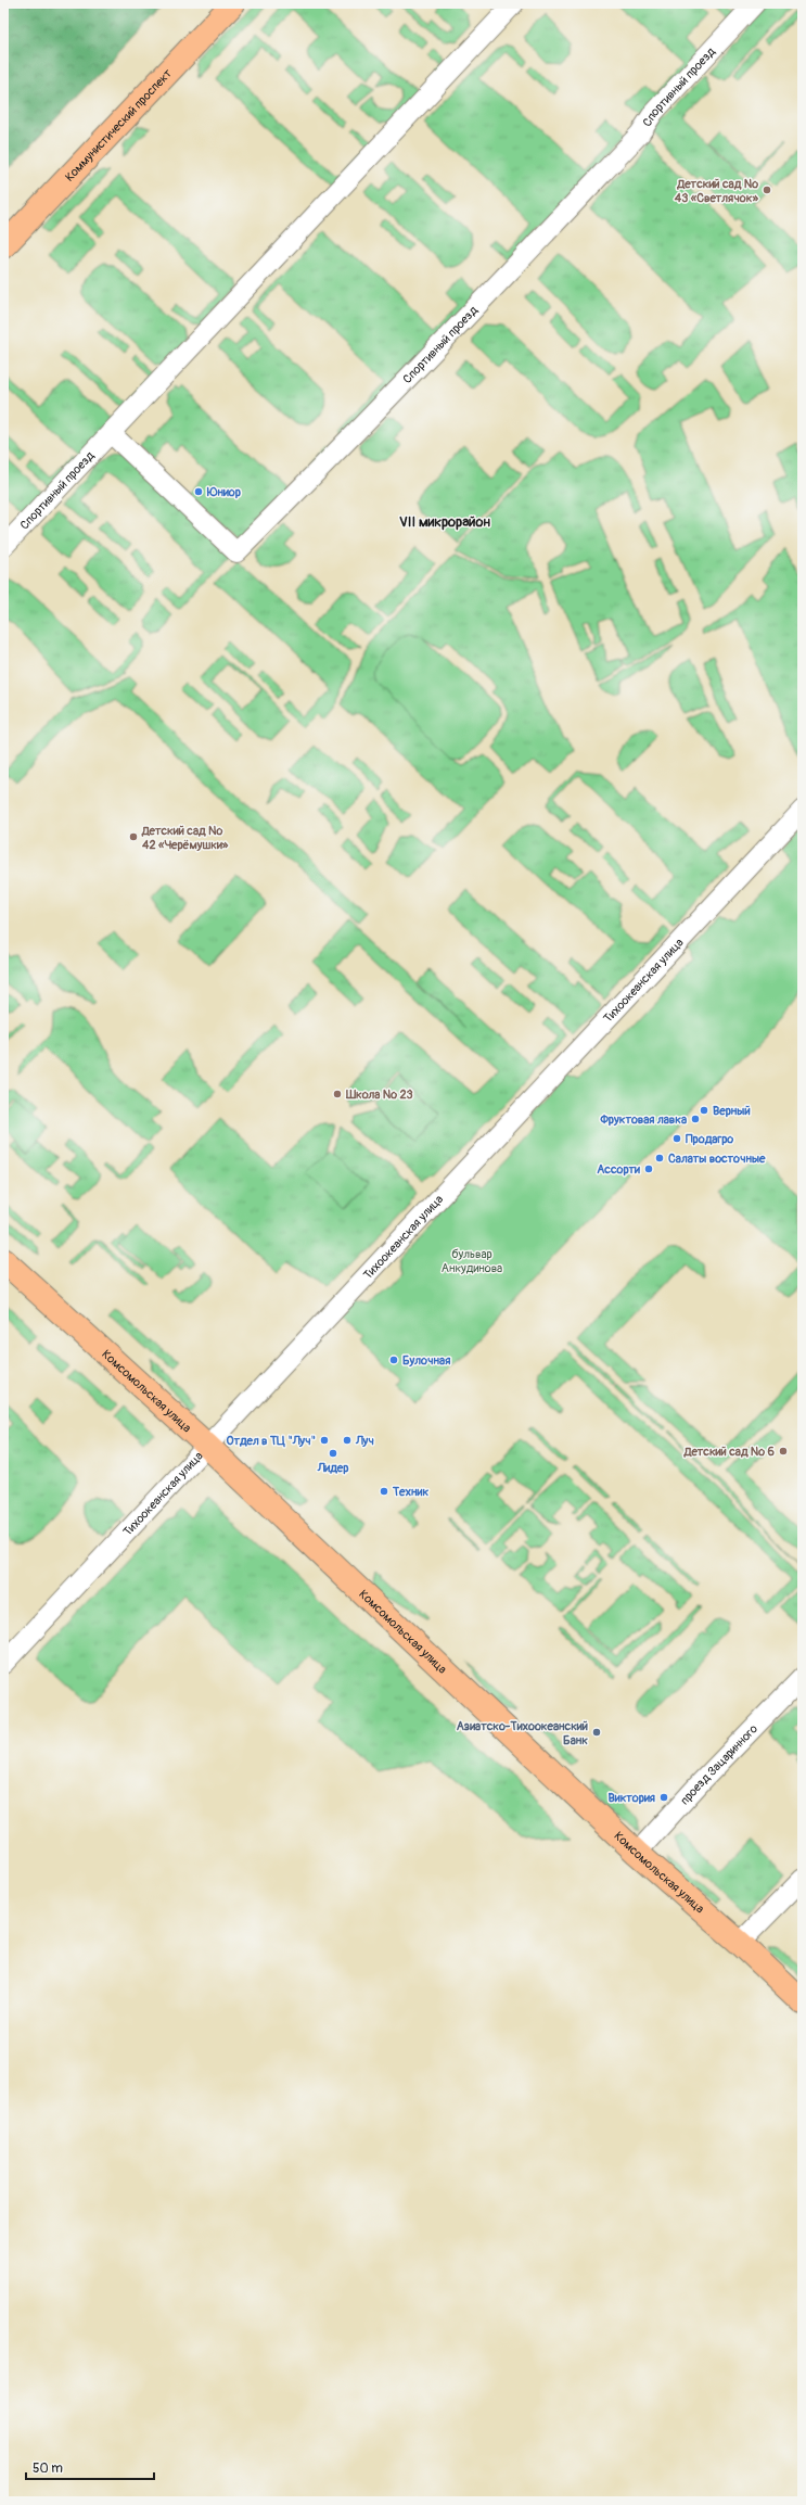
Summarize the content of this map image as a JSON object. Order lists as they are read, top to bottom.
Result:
{
  "streets": {
    "main road": ["Коммунистический проспект", "Комсомольская улица"],
    "street": ["Спортивный проезд", "Тихоокеанская улица", "проезд Зацаринного"]
  },
  "crossings": [
    ["Тихоокеанская улица", "Комсомольская улица"],
    ["Комсомольская улица", "проезд Зацаринного"]
  ],
  "districts": ["VII микрорайон"],
  "parks": ["бульвар Анкудинова"],
  "places": [
    "Детский сад № 43 «Светлячок»",
    "Юниор",
    "Детский сад № 42 «Черёмушки»",
    "Школа № 23",
    "Верный",
    "Фруктовая лавка",
    "Продагро",
    "Салаты восточные",
    "Ассорти",
    "Булочная",
    "Отдел в ТЦ \"Луч\"",
    "Луч",
    "Детский сад № 6",
    "Лидер",
    "Техник",
    "Азиатско-Тихоокеанский Банк",
    "Виктория"
  ],
  "scale_bar": "50 m"
}
